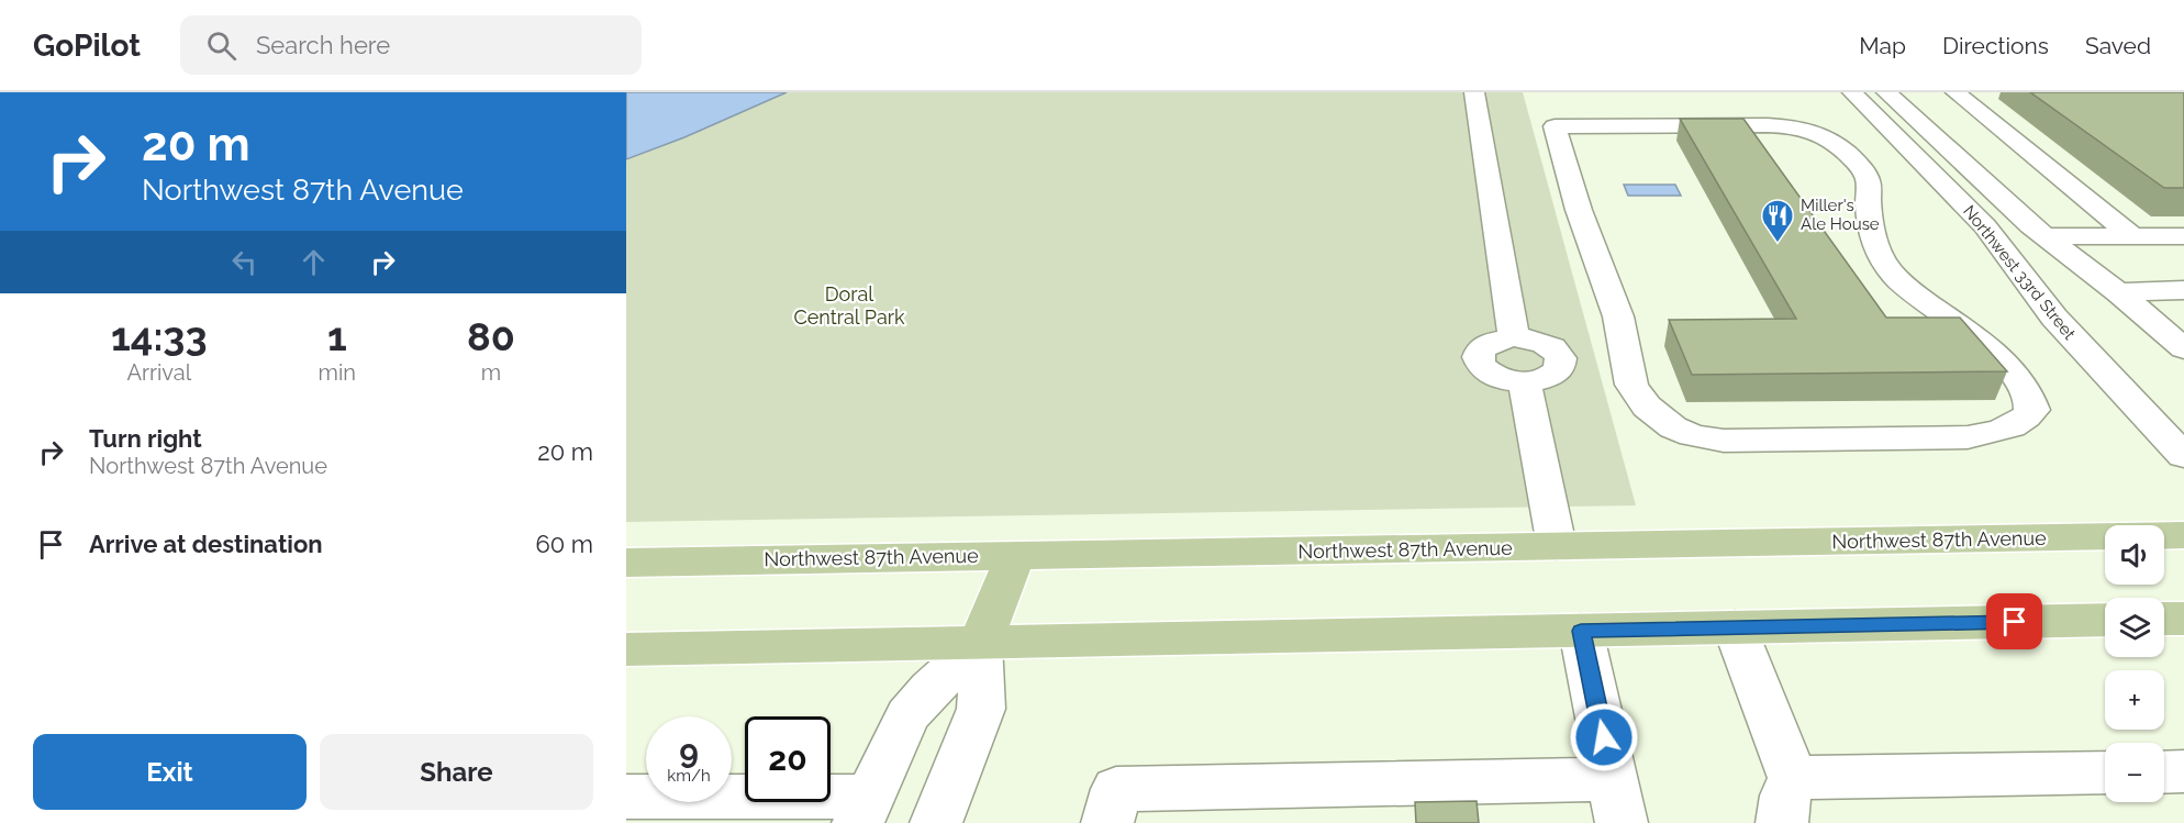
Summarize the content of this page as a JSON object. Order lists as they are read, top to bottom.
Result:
{
  "streets": {
    "main road": ["Northwest 87th Avenue"],
    "street": ["Northwest 33rd Street"]
  },
  "parks": ["Doral Central Park"],
  "places": {
    "restaurant": ["Miller's Ale House"]
  },
  "page": {
    "header": "GoPilot",
    "search": "Search here",
    "nav": ["Map", "Directions", "Saved"],
    "turn": ["20 m", "Northwest 87th Avenue"],
    "eta": [
      "14:33",
      "Arrival",
      "1",
      "min",
      "80",
      "m"
    ],
    "list": [
      {
        "name": "Turn right",
        "note": "Northwest 87th Avenue",
        "value": "20 m"
      },
      {
        "name": "Arrive at destination",
        "value": "60 m"
      }
    ],
    "map_buttons": ["+", "−"],
    "speed": "9 km/h",
    "limit": "20",
    "buttons": ["Exit", "Share"]
  }
}
